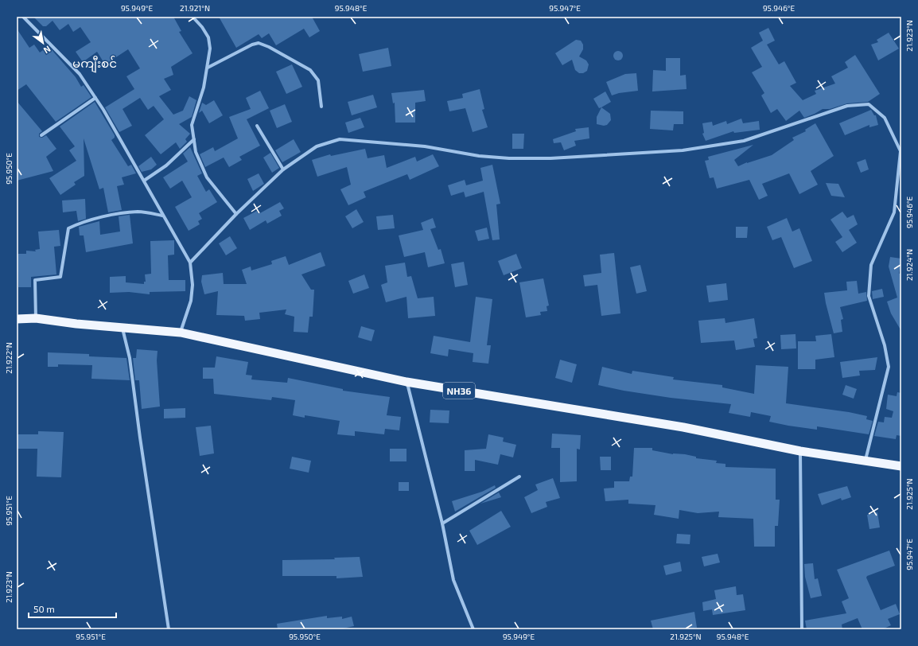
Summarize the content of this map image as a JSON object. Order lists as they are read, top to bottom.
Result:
{
  "streets": {
    "highway": ["NH36"]
  },
  "districts": ["မကျီးစင်"],
  "scale_bar": "50 m",
  "north": "bottom right",
  "coordinates": [
    "95.949°E",
    "21.921°N",
    "95.948°E",
    "95.947°E",
    "95.946°E",
    "21.923°N",
    "95.950°E",
    "21.924°N",
    "21.922°N",
    "21.925°N",
    "95.951°E"
  ]
}
